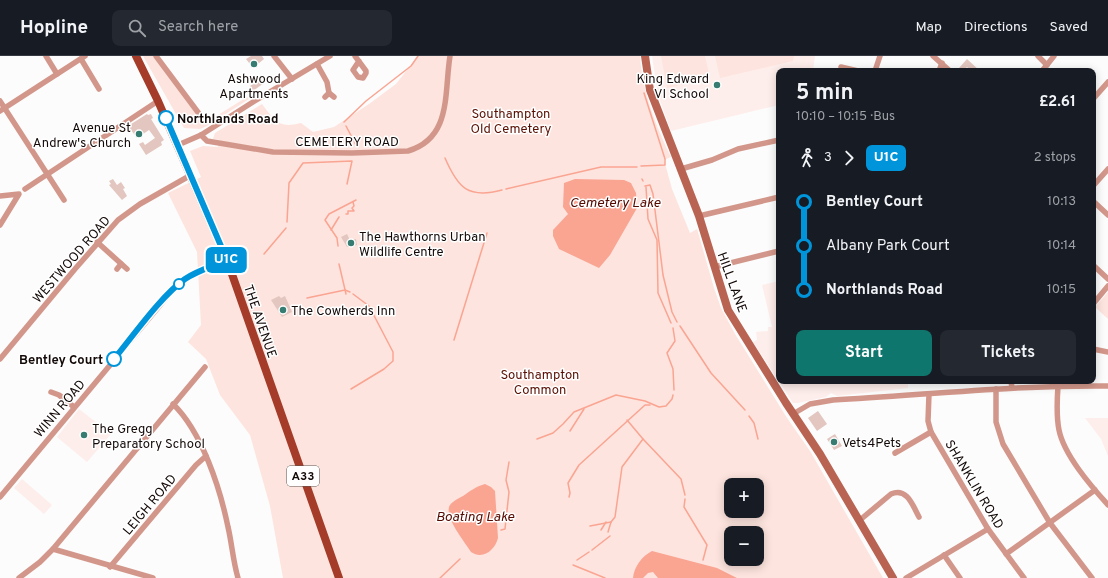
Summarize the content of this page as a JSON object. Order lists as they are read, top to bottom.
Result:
{
  "streets": {
    "main road": ["THE AVENUE", "A33"],
    "street": [
      "CEMETERY ROAD",
      "WESTWOOD ROAD",
      "HILL LANE",
      "WINN ROAD",
      "SHANKLIN ROAD",
      "LEIGH ROAD"
    ]
  },
  "crossings": [
    ["WESTWOOD ROAD", "THE AVENUE"],
    ["THE AVENUE", "WINN ROAD"]
  ],
  "water": ["Cemetery Lake", "Boating Lake"],
  "parks": ["Southampton Old Cemetery", "Southampton Common"],
  "places": [
    "Ashwood Apartments",
    "King Edward VI School",
    "Northlands Road",
    "Avenue St Andrew's Church",
    "The Hawthorns Urban Wildlife Centre",
    "The Cowherds Inn",
    "Bentley Court",
    "The Gregg Preparatory School",
    "Vets4Pets"
  ],
  "lines": ["bus line U1C"],
  "page": {
    "header": "Hopline",
    "search": "Search here",
    "nav": ["Map", "Directions", "Saved"],
    "on_map": "U1C",
    "heading": ["5 min", "10:10 – 10:15 · Bus", "£2.61"],
    "legs": ["3", "U1C", "2 stops"],
    "list": [
      {
        "name": "Bentley Court",
        "value": "10:13"
      },
      {
        "name": "Albany Park Court",
        "value": "10:14"
      },
      {
        "name": "Northlands Road",
        "value": "10:15"
      }
    ],
    "buttons": ["Start", "Tickets"],
    "map_buttons": ["+", "−"]
  }
}
